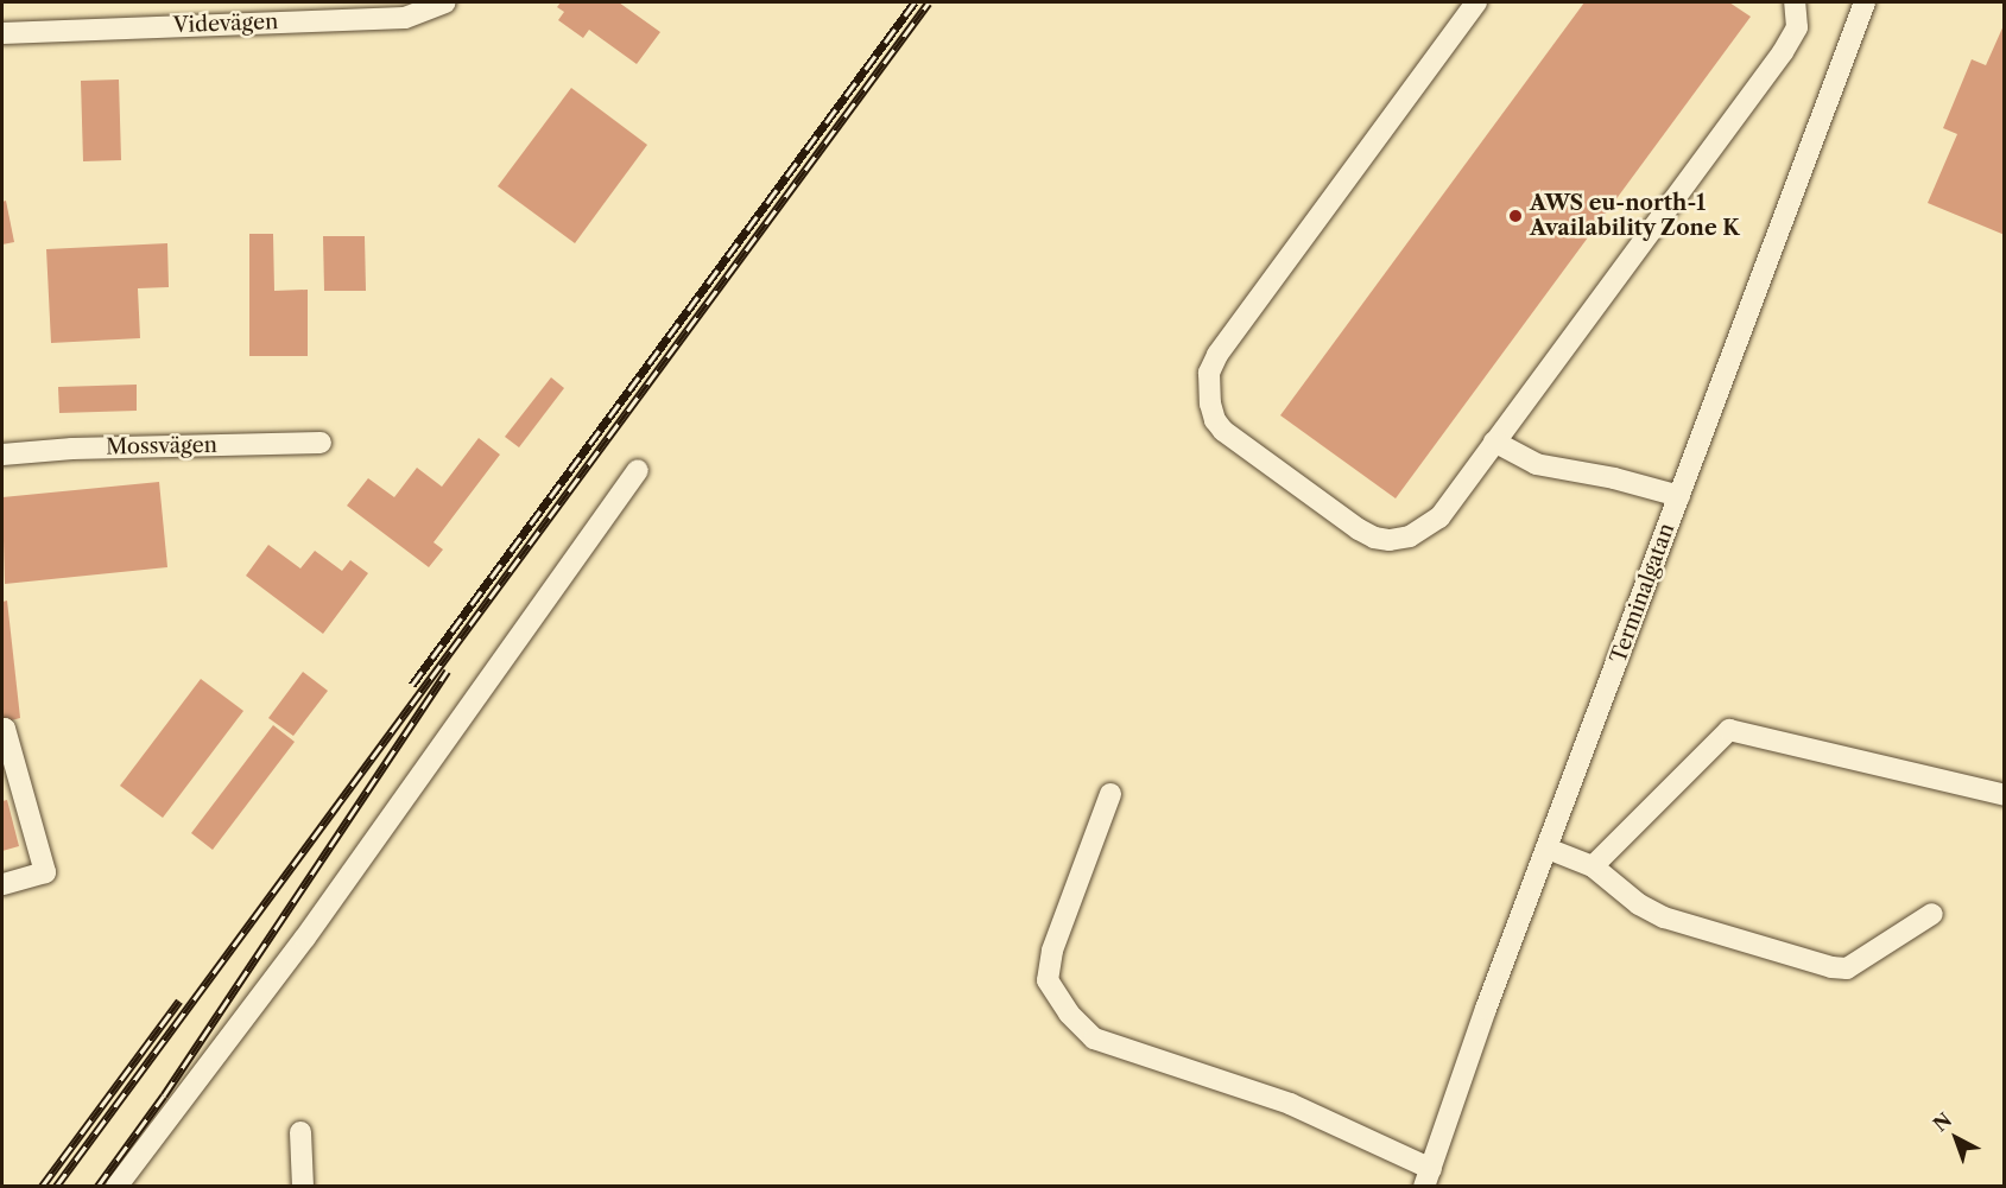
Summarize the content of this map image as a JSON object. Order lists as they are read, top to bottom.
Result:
{
  "streets": {
    "street": ["Videvägen", "Mossvägen", "Terminalgatan"]
  },
  "places": ["AWS eu-north-1 Availability Zone K"],
  "north": "top left"
}
